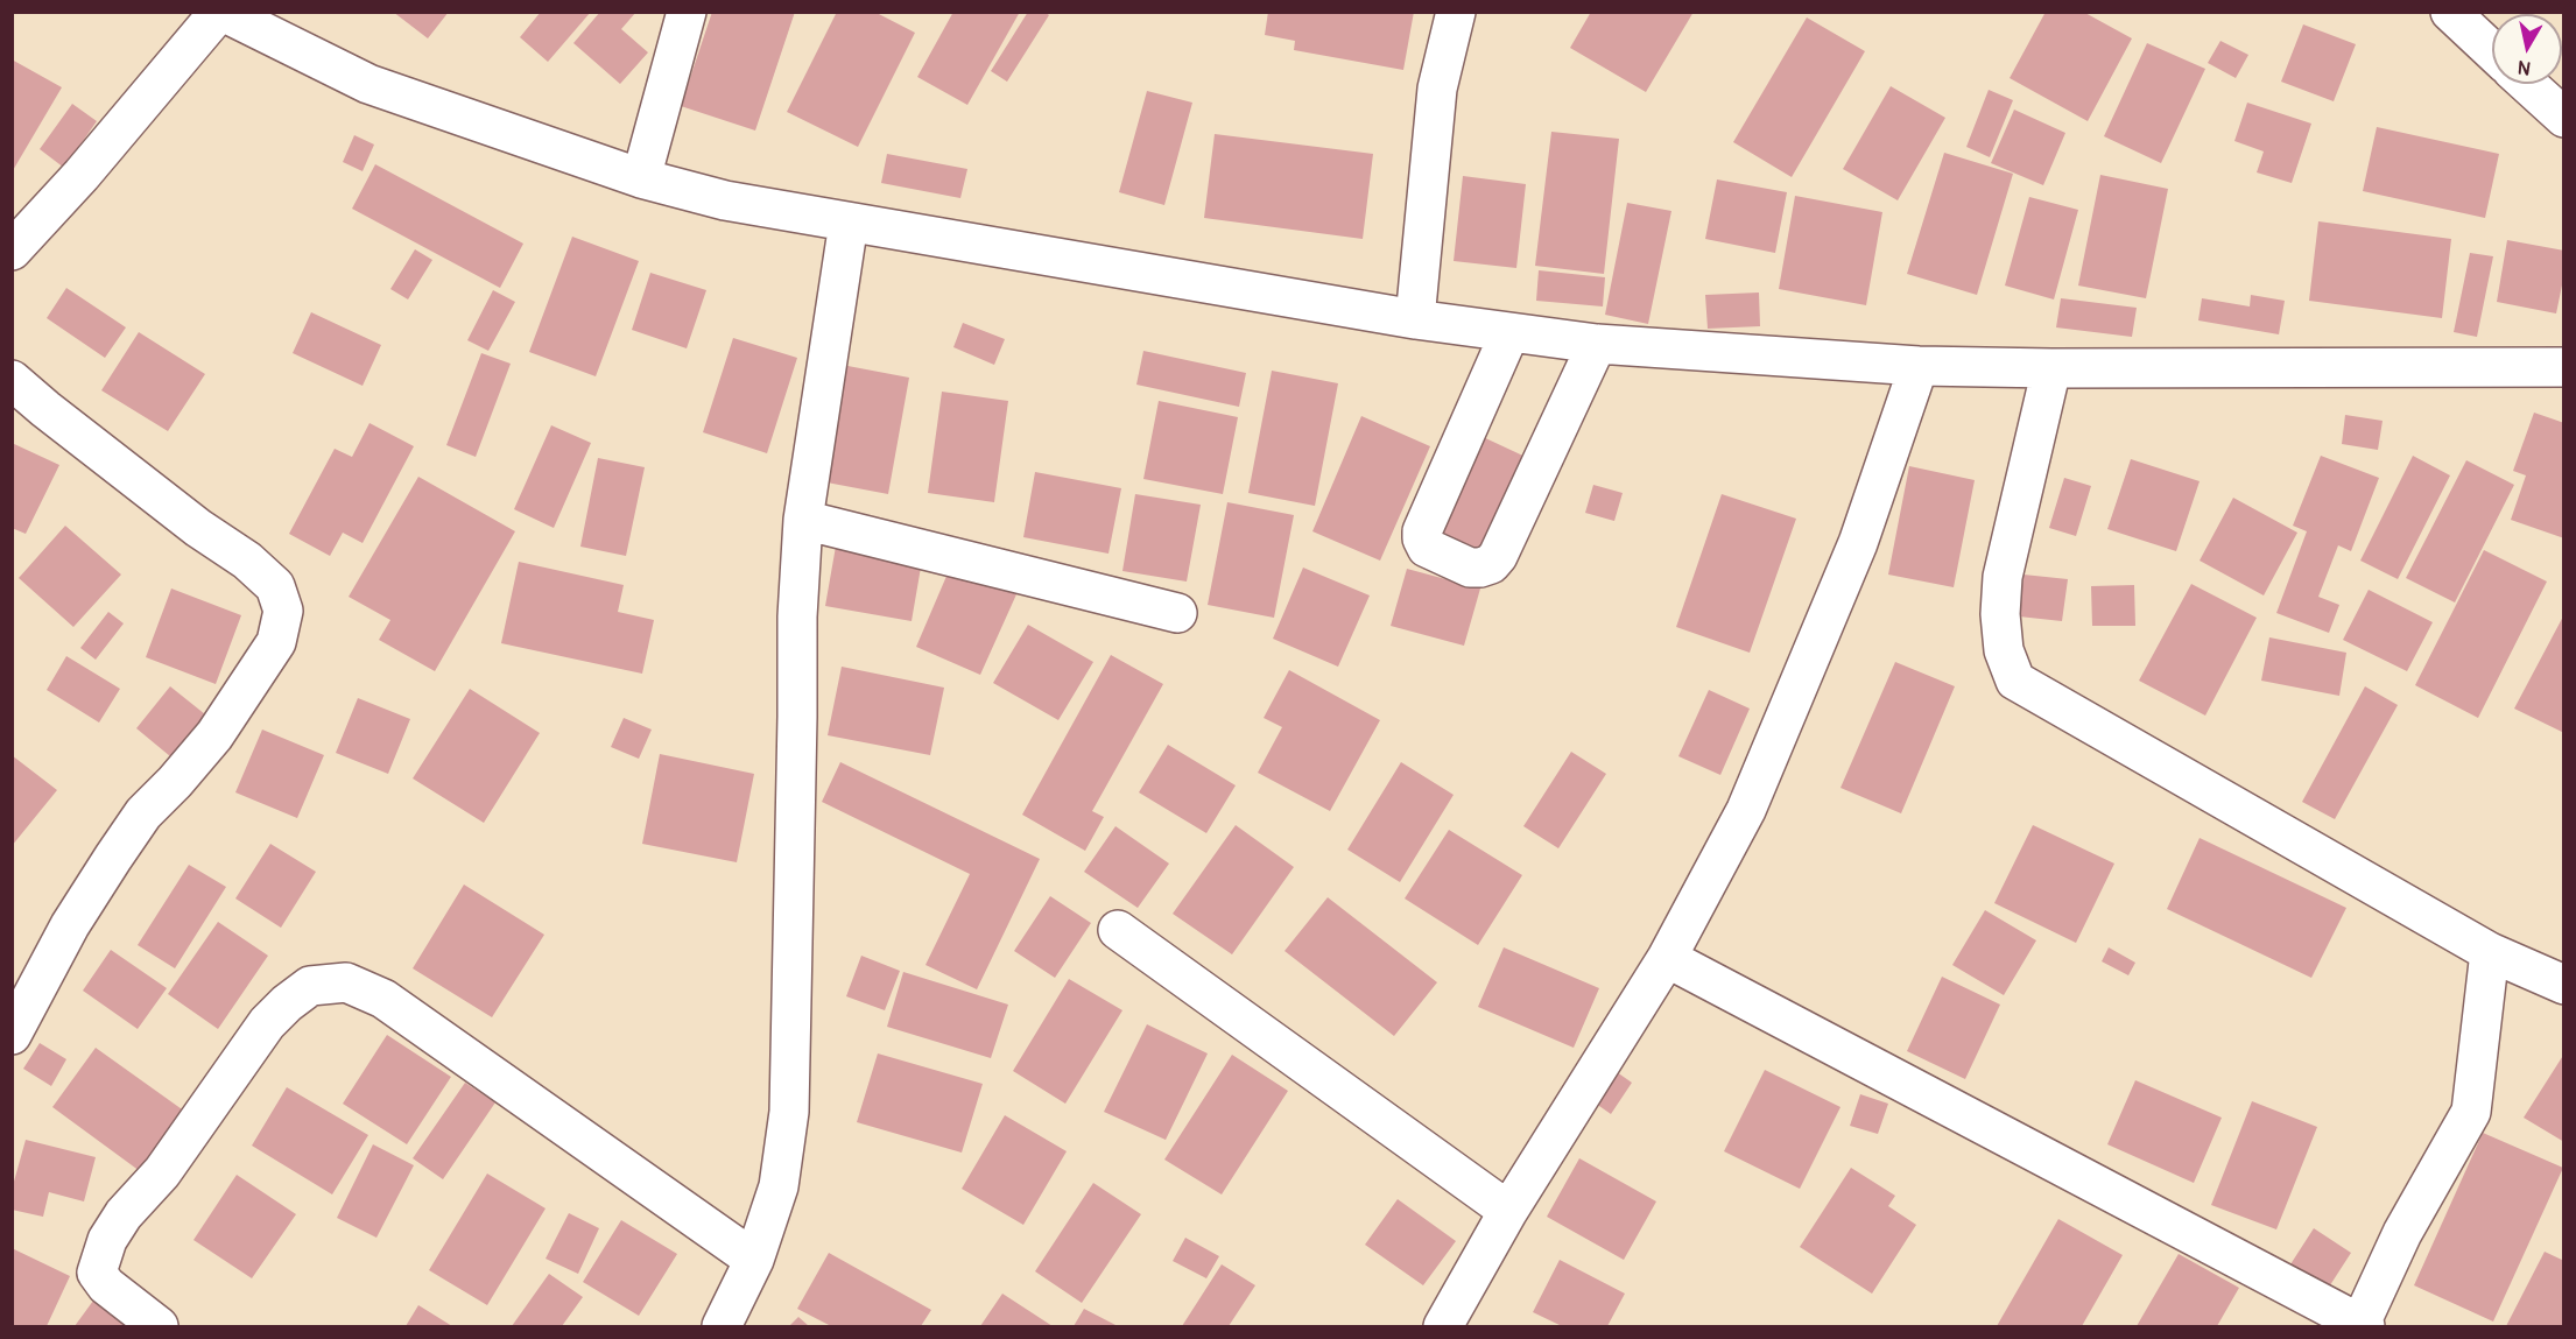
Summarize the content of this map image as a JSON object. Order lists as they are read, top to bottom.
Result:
{
  "north": "bottom"
}
